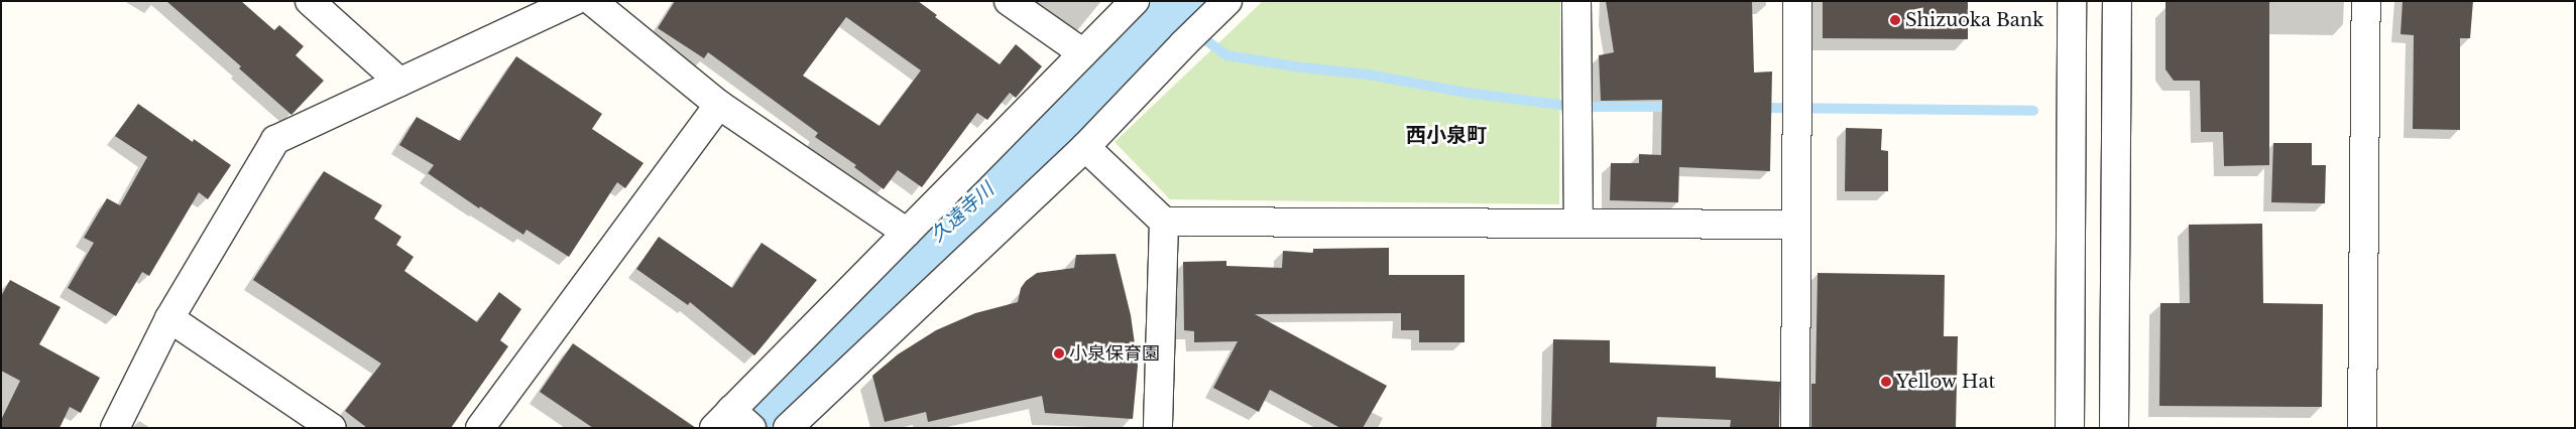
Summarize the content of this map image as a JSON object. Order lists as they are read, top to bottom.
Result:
{
  "districts": ["西小泉町"],
  "water": ["久遠寺川"],
  "places": ["Shizuoka Bank", "小泉保育園", "Yellow Hat"]
}
